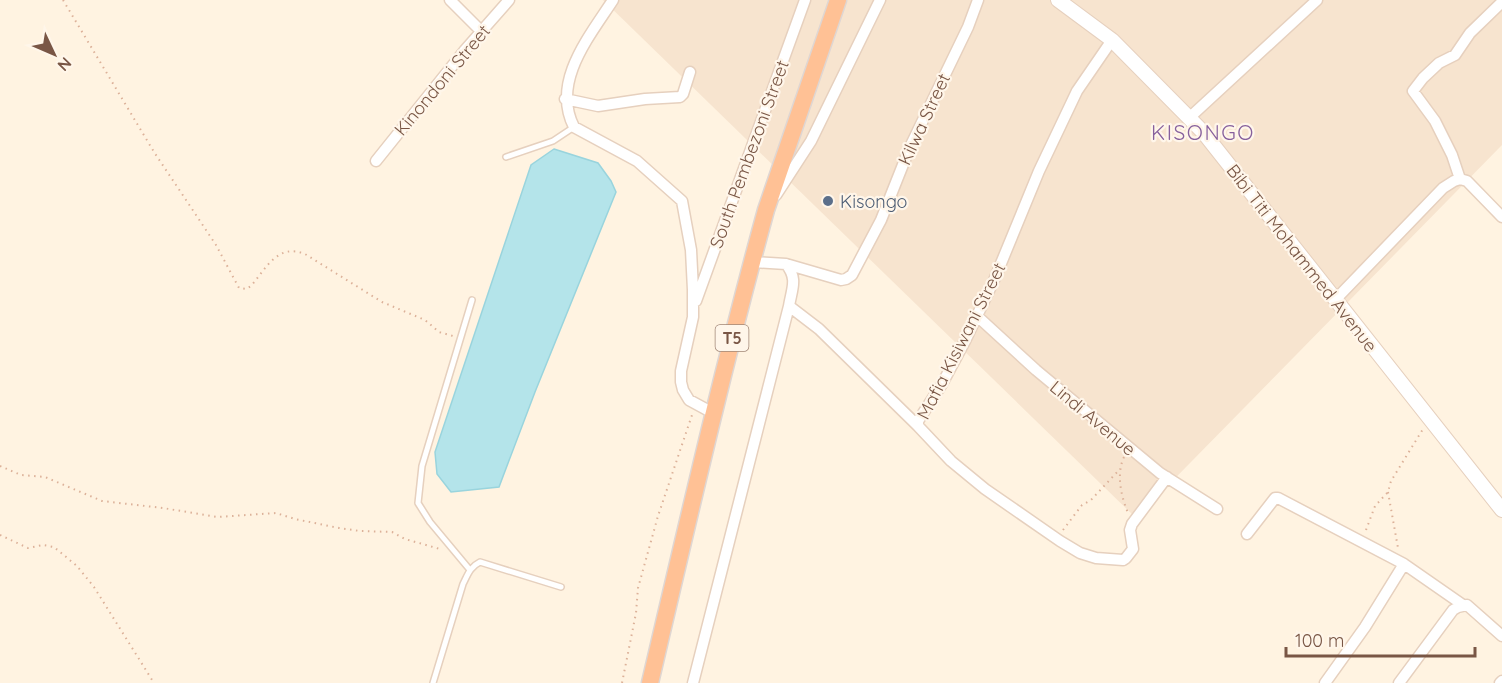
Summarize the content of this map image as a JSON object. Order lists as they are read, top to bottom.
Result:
{
  "streets": {
    "highway": ["T5"],
    "street": [
      "Kinondoni Street",
      "Kilwa Street",
      "South Pembezoni Street",
      "Bibi Titi Mohammed Avenue",
      "Mafia Kisiwani Street",
      "Lindi Avenue"
    ]
  },
  "crossings": [
    ["Kilwa Street", "T5"],
    ["Bibi Titi Mohammed Avenue", "Mafia Kisiwani Street"],
    ["Mafia Kisiwani Street", "Lindi Avenue"]
  ],
  "districts": ["KISONGO"],
  "places": ["Kisongo"],
  "scale_bar": "100 m",
  "north": "bottom right"
}
